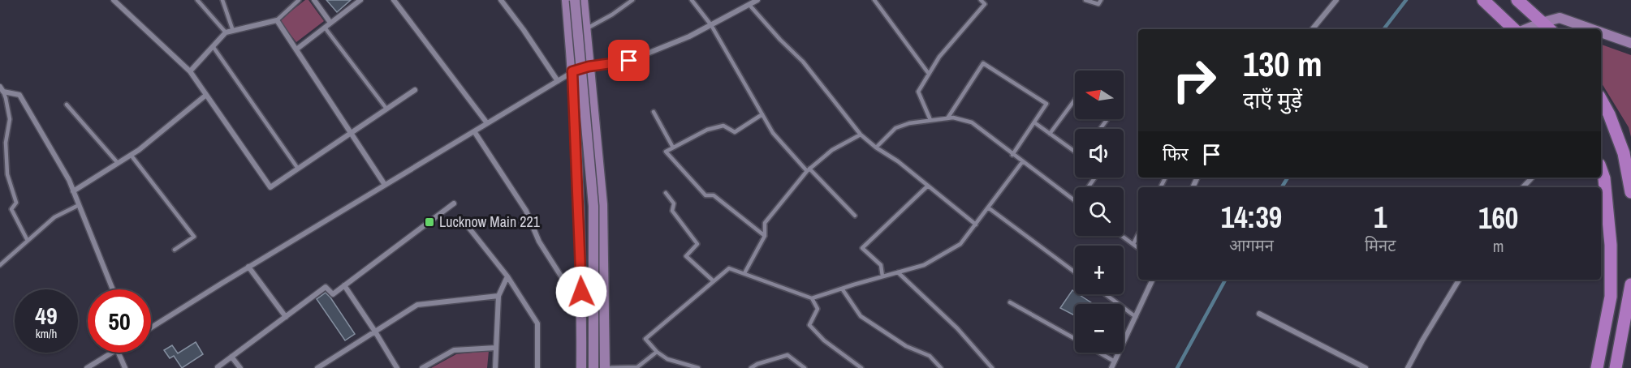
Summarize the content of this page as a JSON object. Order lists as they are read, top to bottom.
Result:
{
  "places": {
    "transit": ["Lucknow Main 221"]
  },
  "north": "left",
  "page": {
    "turn": ["130 m", "दाएँ मुड़ें"],
    "map_buttons": ["+", "−"],
    "then": "फिर",
    "eta": [
      "14:39",
      "आगमन",
      "1",
      "मिनट",
      "160",
      "m"
    ],
    "speed": "49 km/h",
    "limit": "50"
  }
}
